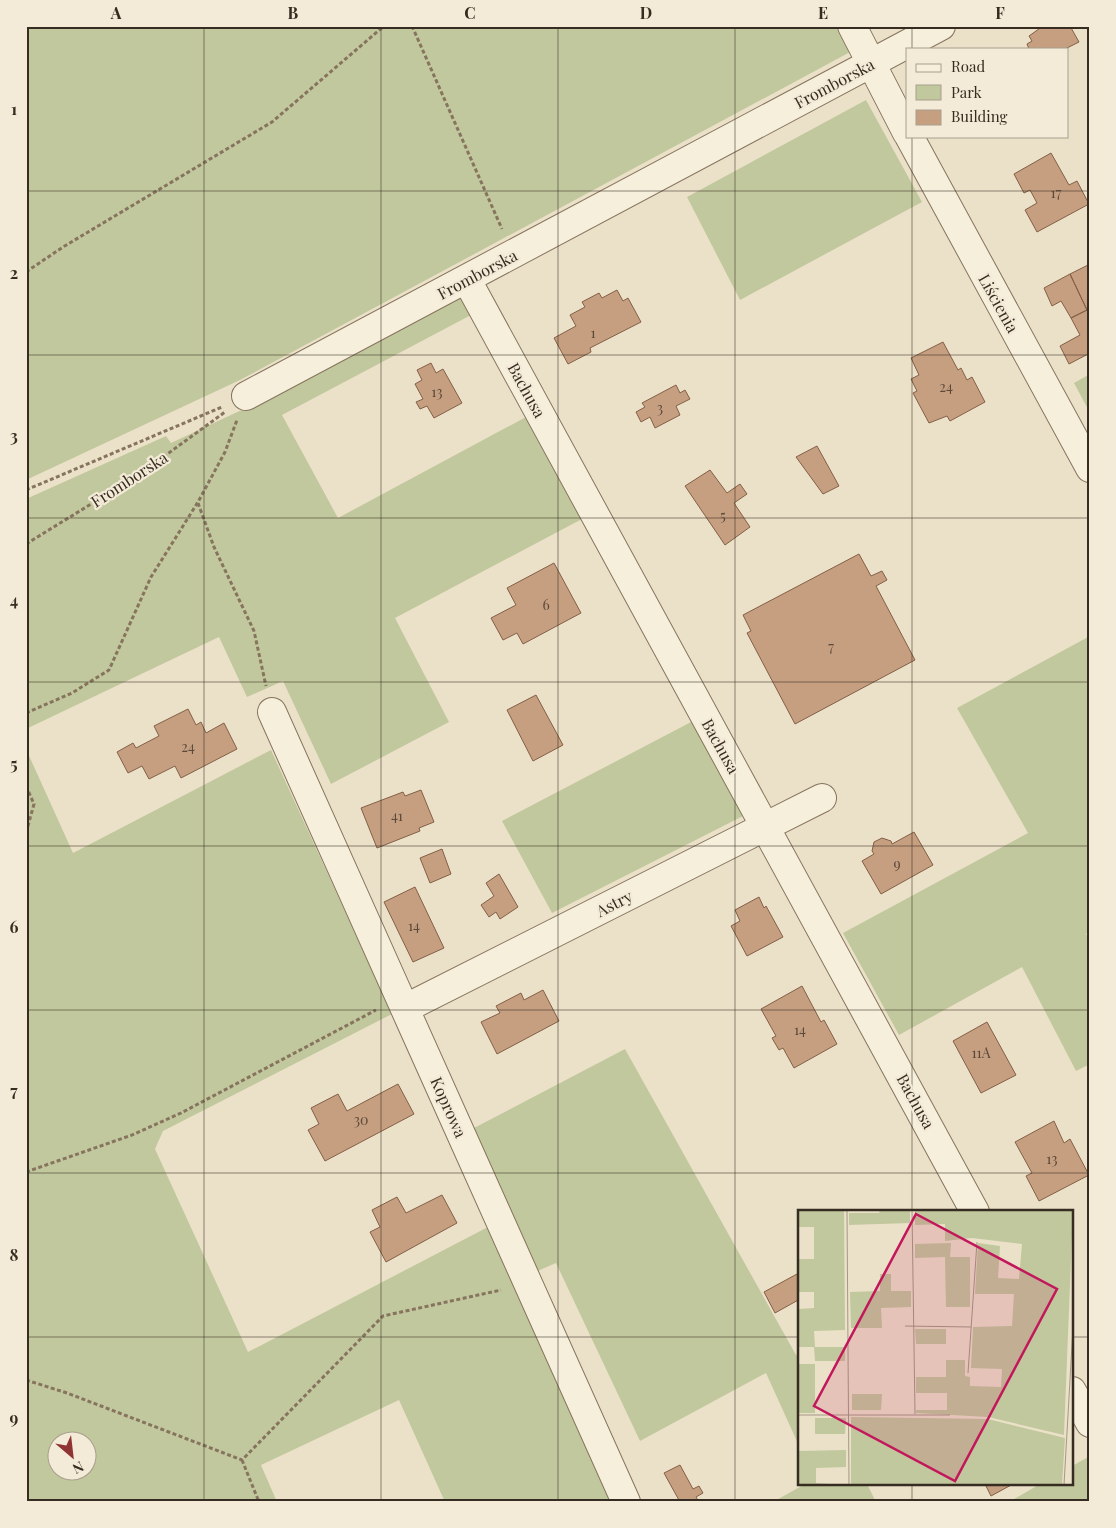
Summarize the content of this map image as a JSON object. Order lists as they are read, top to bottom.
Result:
{
  "streets": {
    "street": [
      "Fromborska",
      "Liścienia",
      "Bachusa",
      "Astry",
      "Koprowa"
    ]
  },
  "crossings": [
    ["Fromborska", "Liścienia"],
    ["Fromborska", "Bachusa"],
    ["Bachusa", "Astry"],
    ["Astry", "Koprowa"]
  ],
  "house_numbers": [
    "17",
    "1",
    "24",
    "13",
    "3",
    "5",
    "6",
    "7",
    "24",
    "41",
    "9",
    "14",
    "14",
    "11A",
    "30",
    "13"
  ],
  "legend": ["Road", "Park", "Building"],
  "north": "bottom right",
  "grid": {
    "columns": [
      "A",
      "B",
      "C",
      "D",
      "E",
      "F"
    ],
    "rows": [
      "1",
      "2",
      "3",
      "4",
      "5",
      "6",
      "7",
      "8",
      "9"
    ]
  }
}
